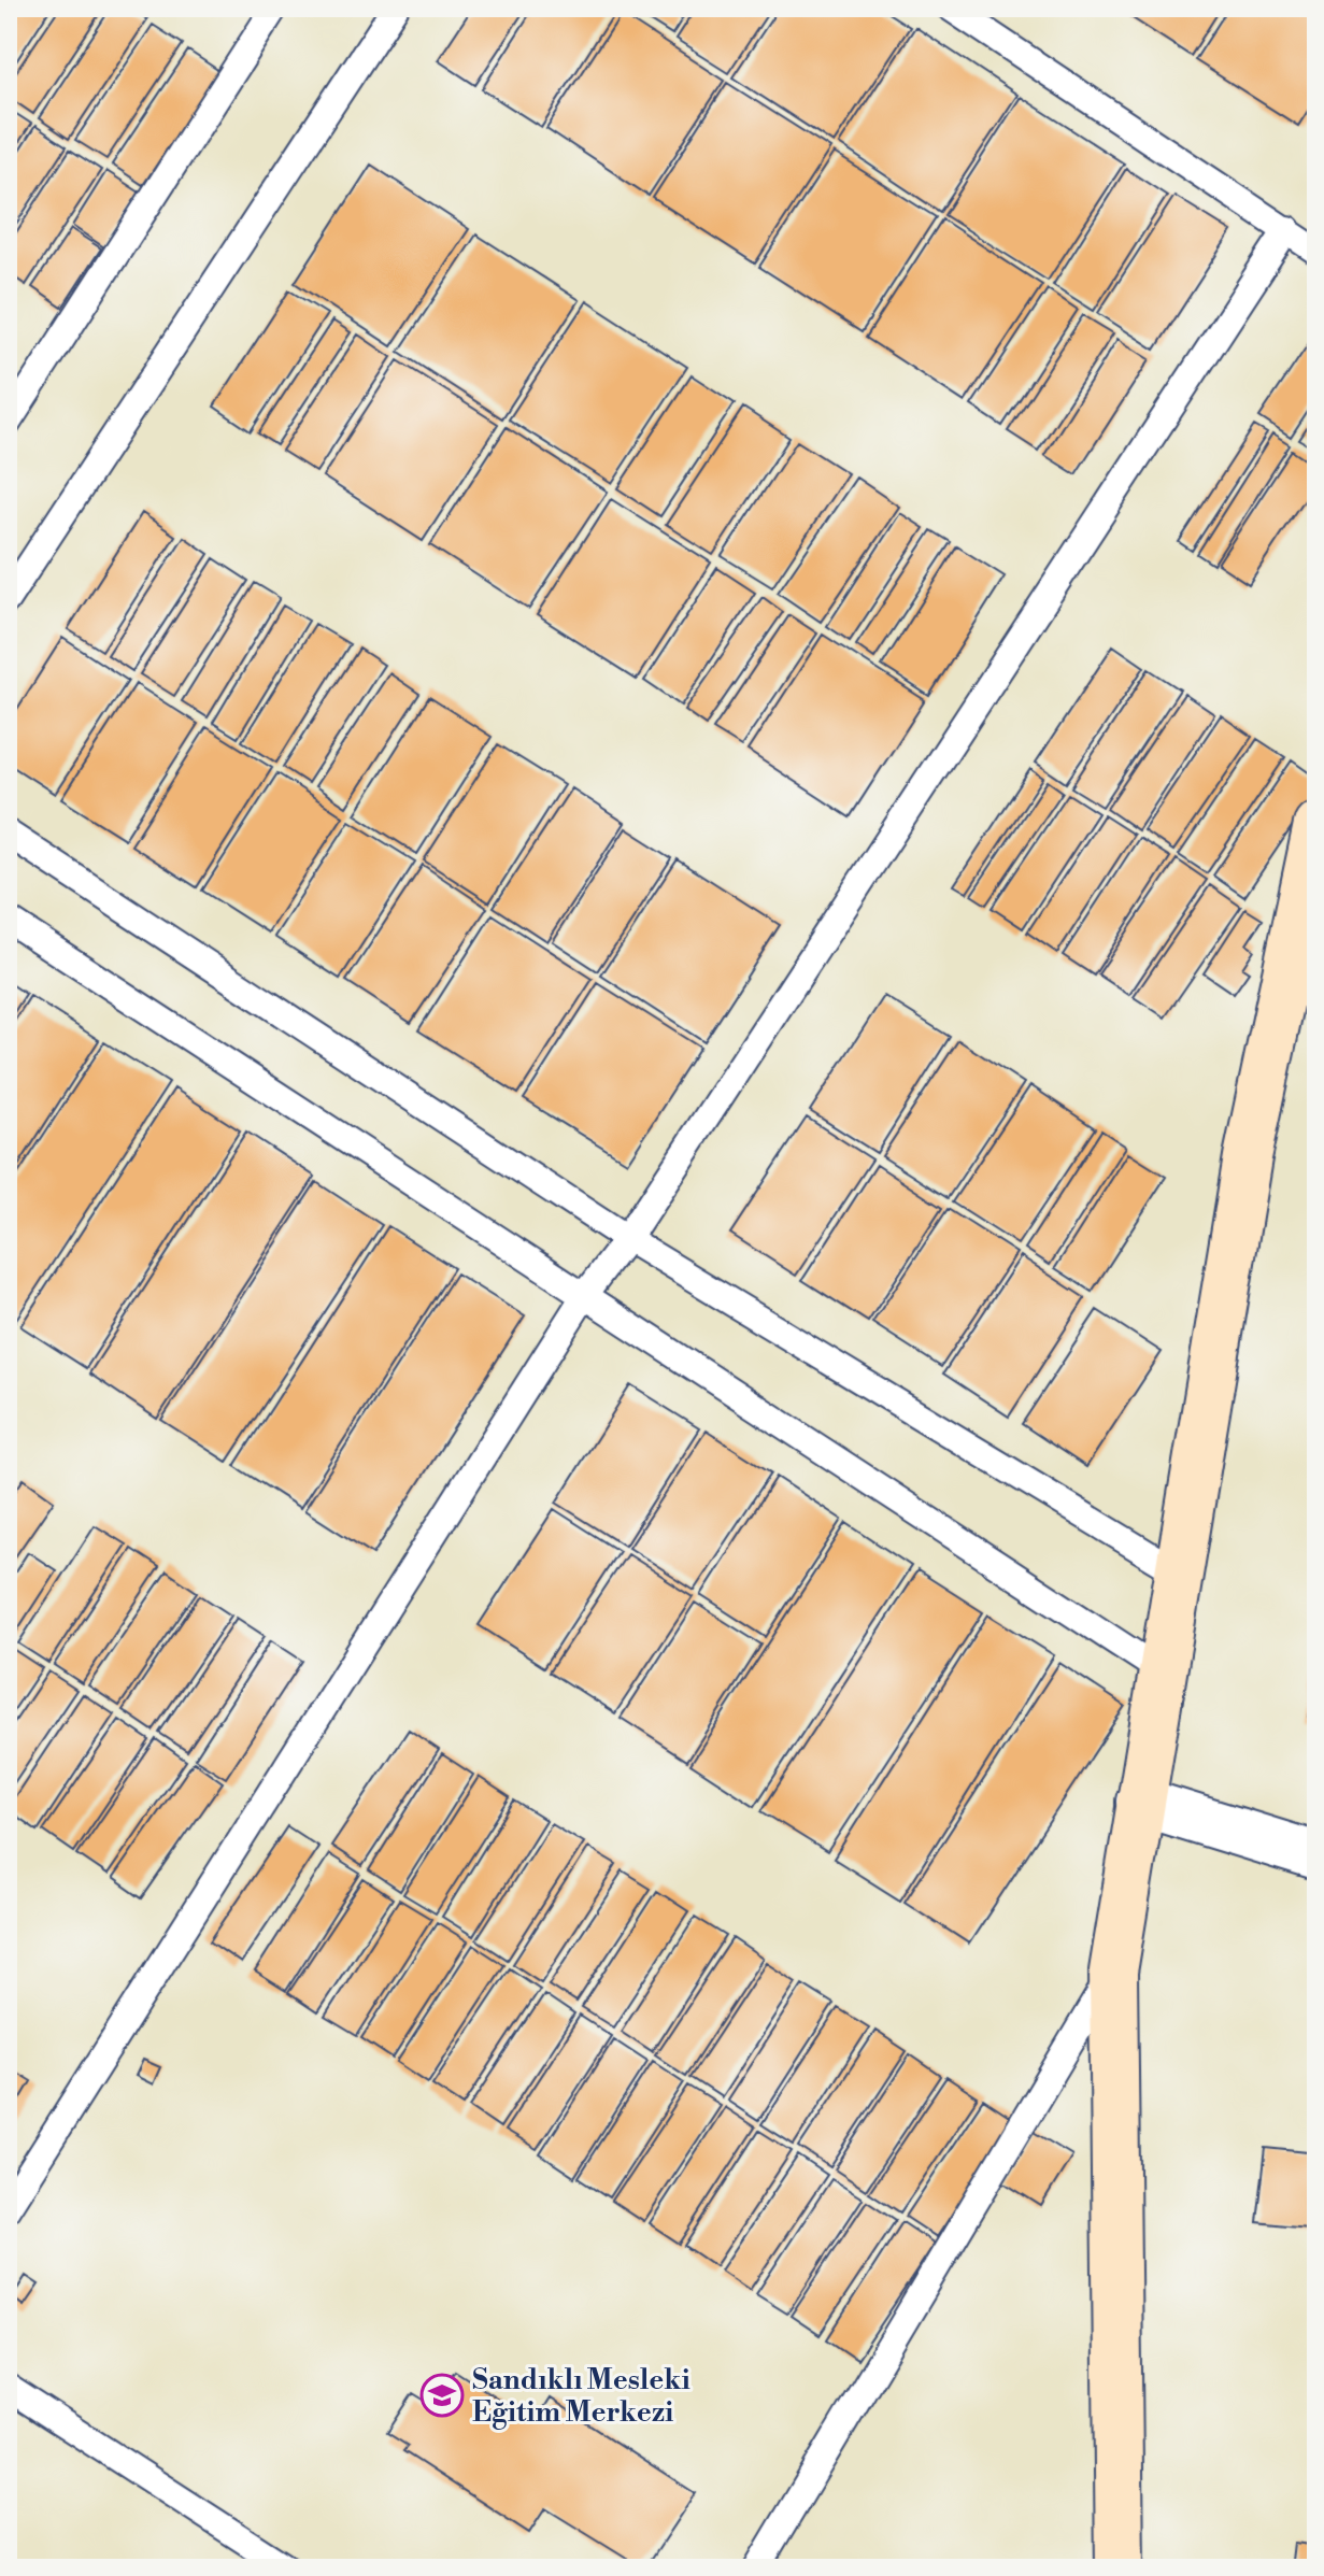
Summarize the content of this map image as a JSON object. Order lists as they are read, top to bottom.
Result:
{
  "places": {
    "school or university": ["Sandıklı Mesleki Eğitim Merkezi"]
  }
}
